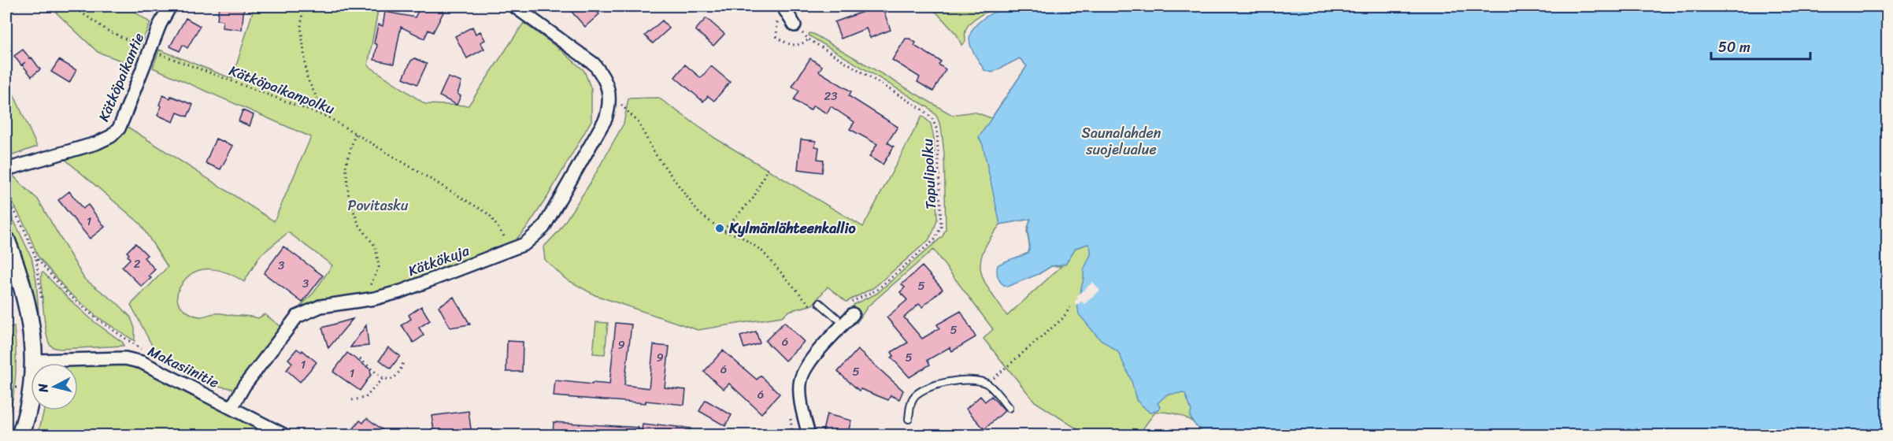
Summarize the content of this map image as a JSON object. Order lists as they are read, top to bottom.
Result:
{
  "streets": {
    "street": ["Kätköpaikantie", "Kätkökuja", "Makasiinitie"],
    "path": ["Kätköpaikanpolku", "Tapulipolku"]
  },
  "crossings": [
    ["Kätköpaikantie", "Kätköpaikanpolku"],
    ["Kätköpaikanpolku", "Kätkökuja"],
    ["Kätkökuja", "Makasiinitie"]
  ],
  "parks": ["Saunalahden suojelualue", "Povitasku"],
  "places": ["Kylmänlähteenkallio"],
  "house_numbers": [
    "23",
    "1",
    "2",
    "3",
    "3",
    "5",
    "5",
    "6",
    "9",
    "9",
    "5",
    "1",
    "6",
    "5",
    "1",
    "6"
  ],
  "scale_bar": "50 m",
  "north": "left"
}
